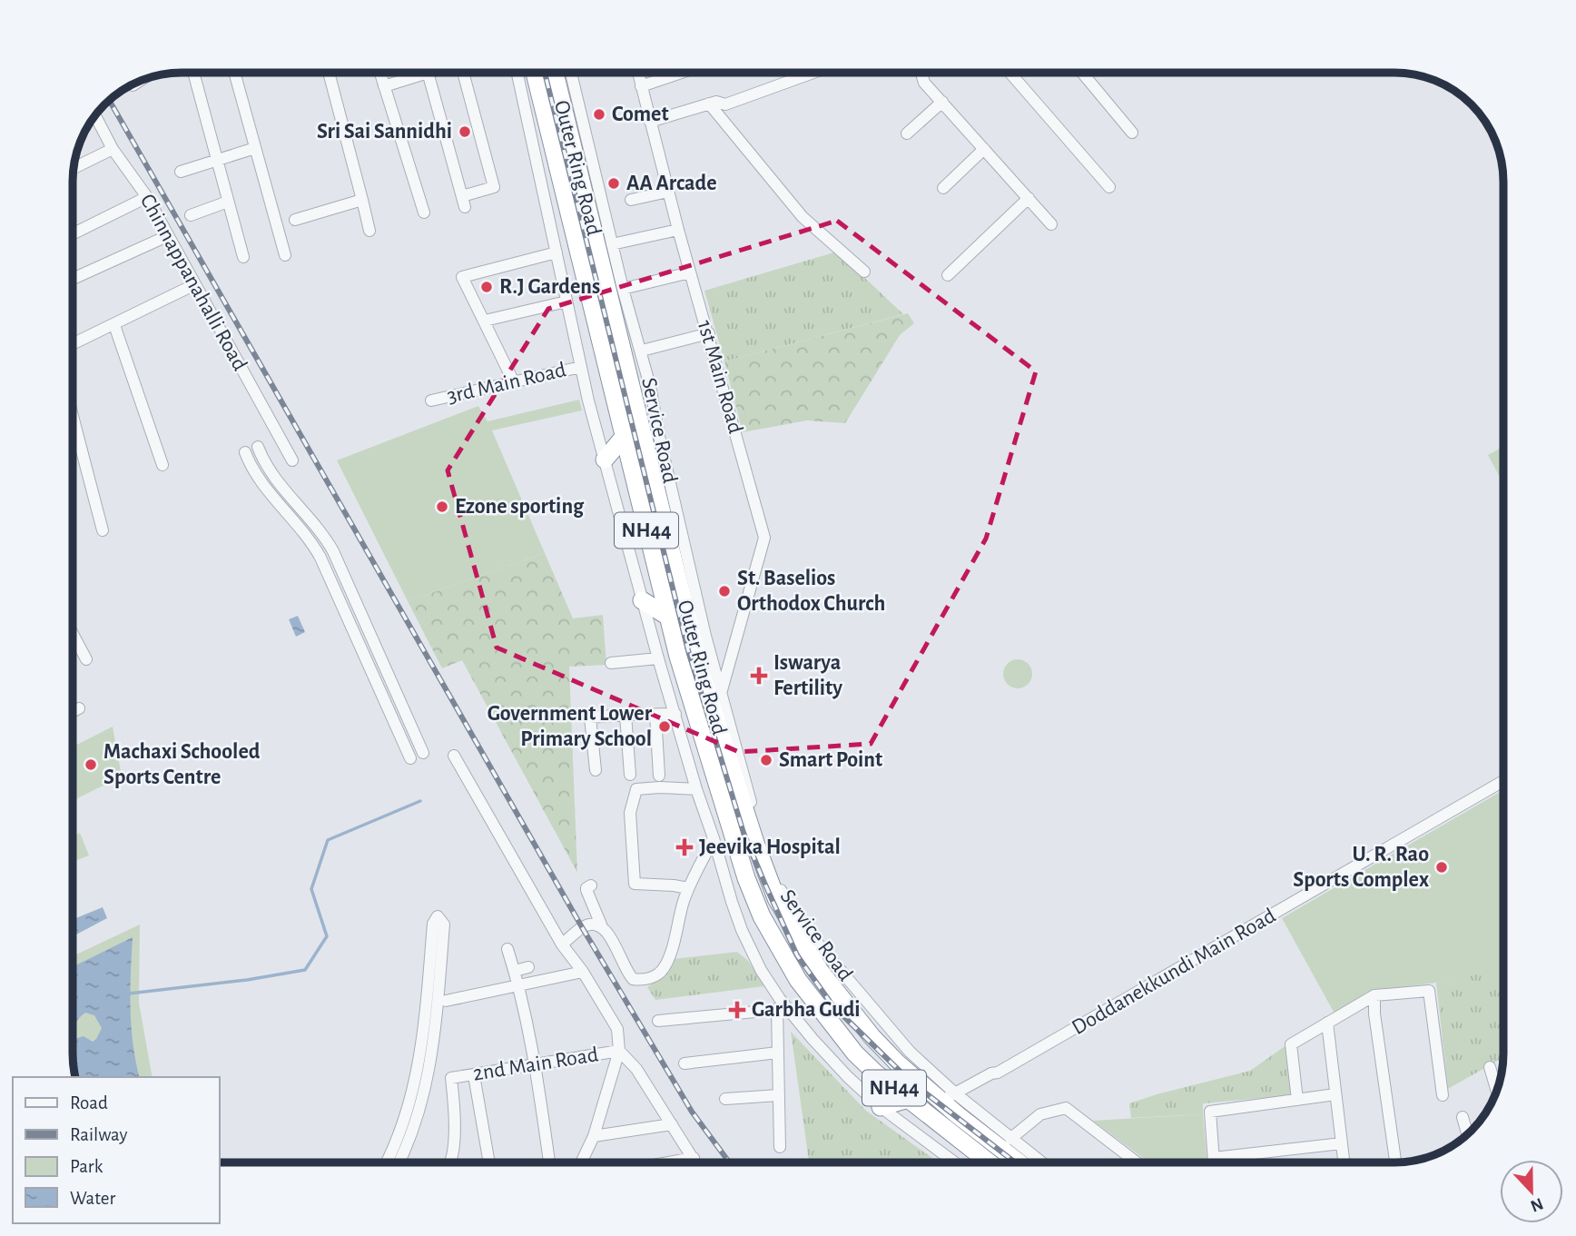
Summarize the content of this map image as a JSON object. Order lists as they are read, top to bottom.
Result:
{
  "streets": {
    "highway": ["Outer Ring Road", "NH44"],
    "street": [
      "Chinnappanahalli Road",
      "1st Main Road",
      "3rd Main Road",
      "Service Road",
      "Doddanekkundi Main Road",
      "2nd Main Road"
    ]
  },
  "crossings": [
    ["Outer Ring Road", "Service Road"],
    ["Outer Ring Road", "Doddanekkundi Main Road"],
    ["1st Main Road", "Service Road"],
    ["Service Road", "Doddanekkundi Main Road"]
  ],
  "places": {
    "other": [
      "Comet",
      "Sri Sai Sannidhi",
      "AA Arcade",
      "R.J Gardens",
      "Ezone sporting",
      "St. Baselios Orthodox Church",
      "Government Lower Primary School",
      "Smart Point",
      "Machaxi Schooled Sports Centre",
      "U. R. Rao Sports Complex"
    ],
    "health": ["Iswarya Fertility", "Jeevika Hospital", "Garbha Gudi"]
  },
  "legend": [
    "Road",
    "Railway",
    "Park",
    "Water"
  ],
  "north": "bottom"
}
